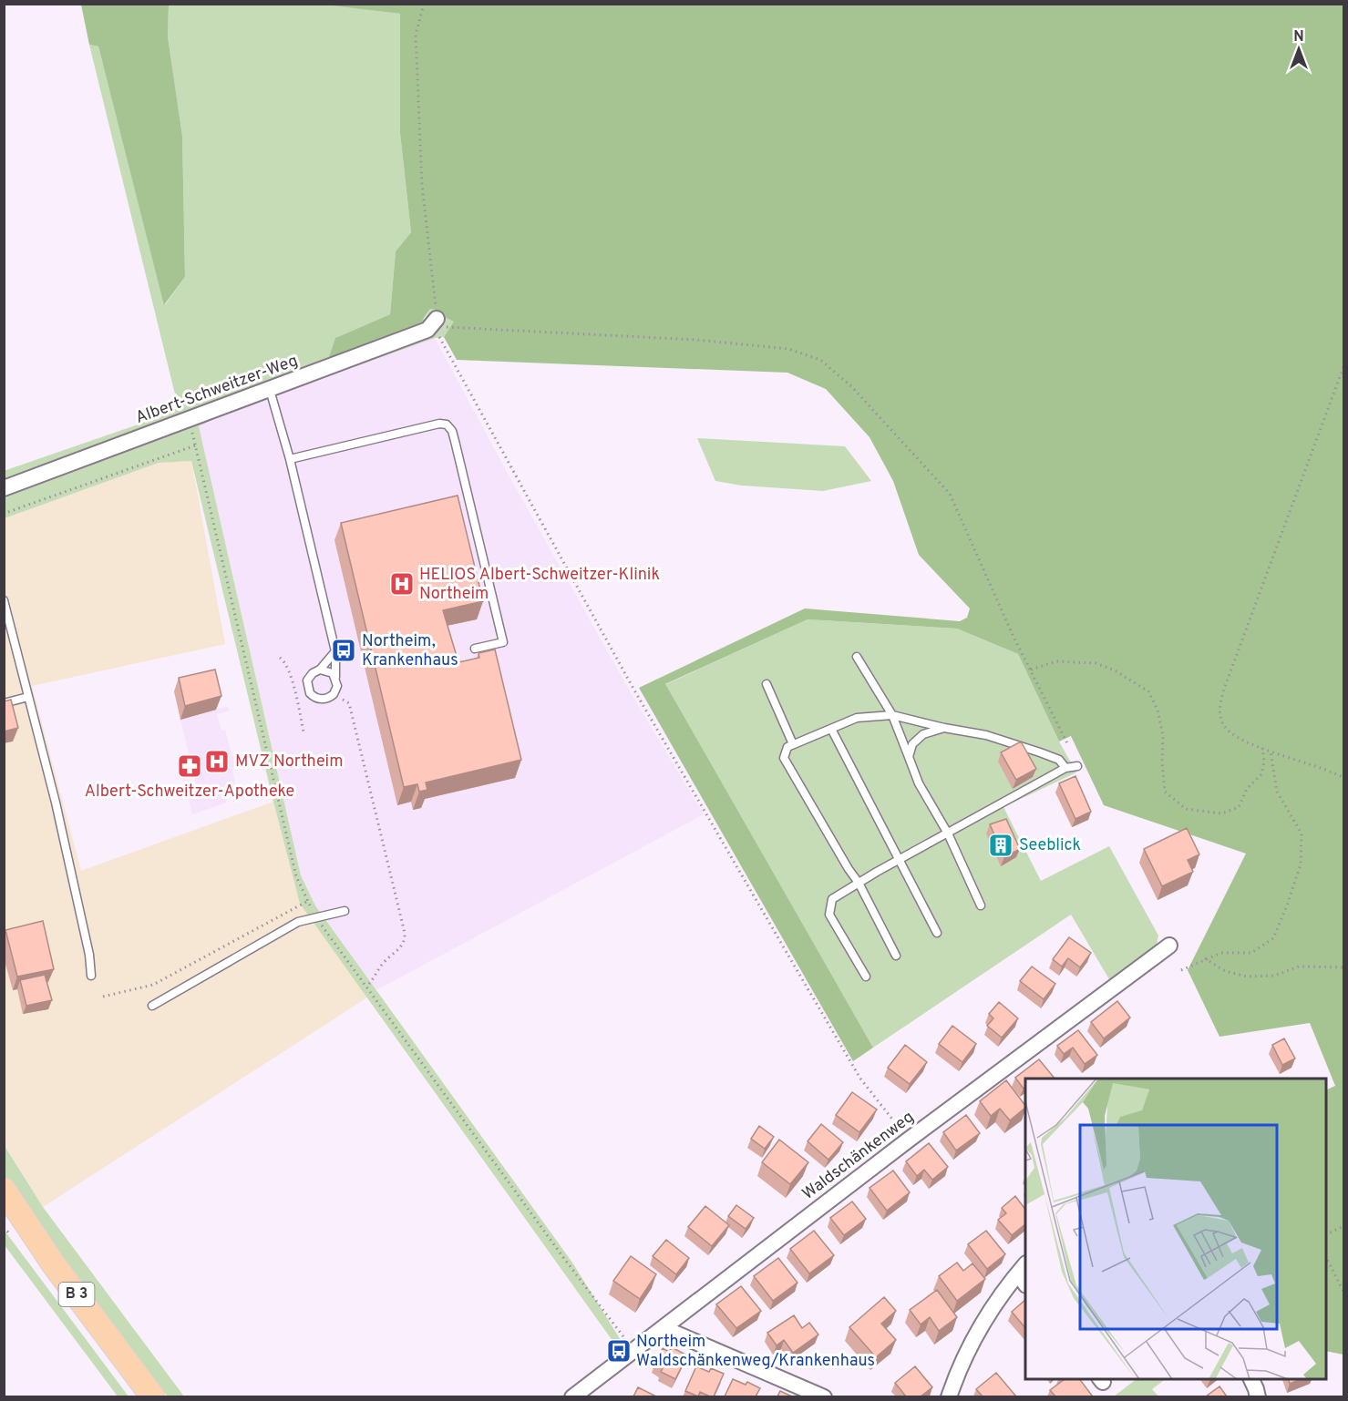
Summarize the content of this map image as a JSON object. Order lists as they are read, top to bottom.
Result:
{
  "streets": {
    "main road": ["B 3"],
    "street": ["Albert-Schweitzer-Weg", "Waldschänkenweg"]
  },
  "places": {
    "hospital": ["HELIOS Albert-Schweitzer-Klinik Northeim", "MVZ Northeim"],
    "bus stop": ["Northeim, Krankenhaus", "Northeim Waldschänkenweg/Krankenhaus"],
    "pharmacy": ["Albert-Schweitzer-Apotheke"],
    "building": ["Seeblick"]
  },
  "north": "top"
}
